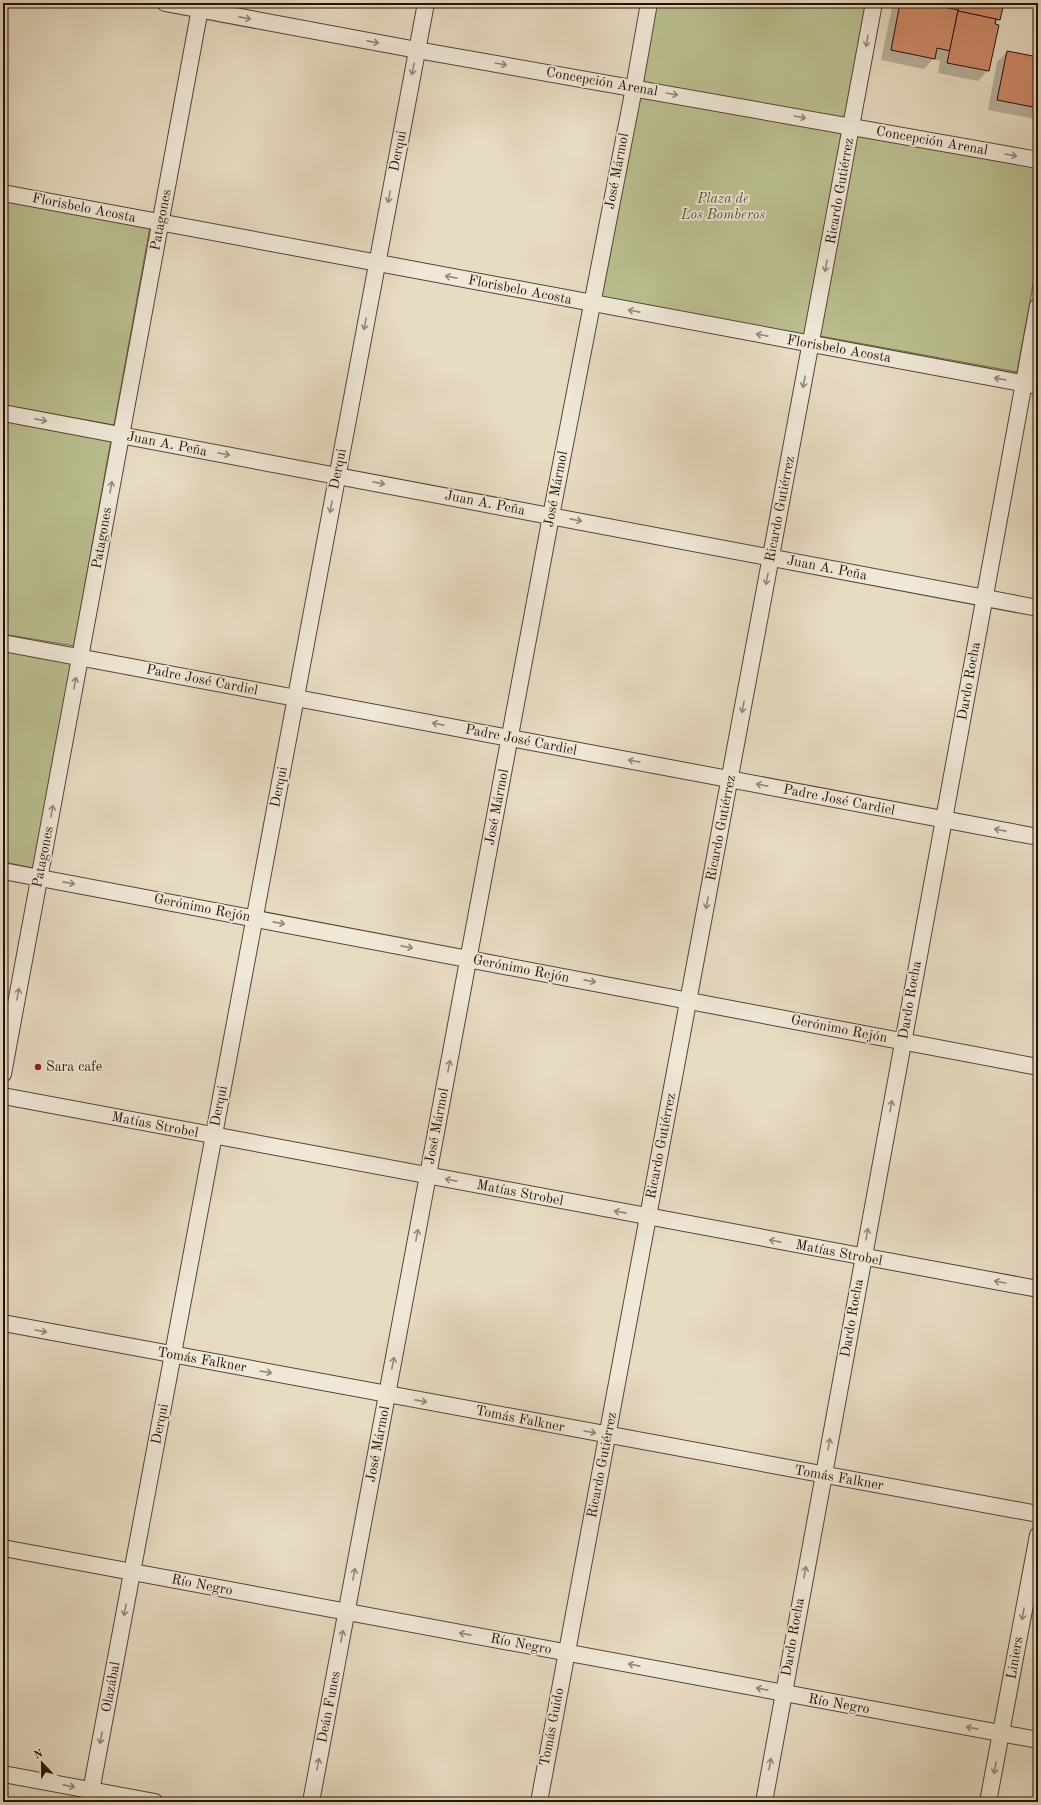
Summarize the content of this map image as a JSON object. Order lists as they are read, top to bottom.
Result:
{
  "streets": {
    "street": [
      "Concepción Arenal",
      "Derqui",
      "José Mármol",
      "Ricardo Gutiérrez",
      "Florisbelo Acosta",
      "Patagones",
      "Juan A. Peña",
      "Padre José Cardiel",
      "Dardo Rocha",
      "Gerónimo Rejón",
      "Matías Strobel",
      "Tomás Falkner",
      "Río Negro",
      "Liniers",
      "Olazábal",
      "Deán Funes",
      "Tomás Guido"
    ]
  },
  "crossings": [
    ["Concepción Arenal", "Derqui"],
    ["Concepción Arenal", "José Mármol"],
    ["Concepción Arenal", "Ricardo Gutiérrez"],
    ["Concepción Arenal", "Patagones"],
    ["Derqui", "Florisbelo Acosta"],
    ["Derqui", "Juan A. Peña"],
    ["Derqui", "Padre José Cardiel"],
    ["Derqui", "Gerónimo Rejón"],
    ["Derqui", "Matías Strobel"],
    ["Derqui", "Tomás Falkner"],
    ["Derqui", "Río Negro"],
    ["Derqui", "Olazábal"],
    ["José Mármol", "Florisbelo Acosta"],
    ["José Mármol", "Juan A. Peña"],
    ["José Mármol", "Padre José Cardiel"],
    ["José Mármol", "Gerónimo Rejón"],
    ["José Mármol", "Matías Strobel"],
    ["José Mármol", "Tomás Falkner"],
    ["José Mármol", "Río Negro"],
    ["José Mármol", "Deán Funes"],
    ["Ricardo Gutiérrez", "Florisbelo Acosta"],
    ["Ricardo Gutiérrez", "Juan A. Peña"],
    ["Ricardo Gutiérrez", "Padre José Cardiel"],
    ["Ricardo Gutiérrez", "Gerónimo Rejón"],
    ["Ricardo Gutiérrez", "Matías Strobel"],
    ["Ricardo Gutiérrez", "Tomás Falkner"],
    ["Ricardo Gutiérrez", "Río Negro"],
    ["Ricardo Gutiérrez", "Tomás Guido"],
    ["Florisbelo Acosta", "Patagones"],
    ["Florisbelo Acosta", "Dardo Rocha"],
    ["Patagones", "Juan A. Peña"],
    ["Patagones", "Padre José Cardiel"],
    ["Patagones", "Gerónimo Rejón"],
    ["Juan A. Peña", "Dardo Rocha"],
    ["Padre José Cardiel", "Dardo Rocha"],
    ["Dardo Rocha", "Gerónimo Rejón"],
    ["Dardo Rocha", "Matías Strobel"],
    ["Dardo Rocha", "Tomás Falkner"],
    ["Dardo Rocha", "Río Negro"],
    ["Río Negro", "Liniers"],
    ["Río Negro", "Olazábal"],
    ["Río Negro", "Deán Funes"],
    ["Río Negro", "Tomás Guido"]
  ],
  "one_way": [
    "Concepción Arenal",
    "Derqui",
    "José Mármol",
    "Ricardo Gutiérrez",
    "Florisbelo Acosta",
    "Patagones",
    "Juan A. Peña",
    "Padre José Cardiel",
    "Dardo Rocha",
    "Gerónimo Rejón",
    "Matías Strobel",
    "Tomás Falkner",
    "Río Negro",
    "Liniers",
    "Olazábal",
    "Deán Funes"
  ],
  "parks": ["Plaza de Los Bomberos"],
  "places": ["Sara cafe"],
  "north": "top"
}
